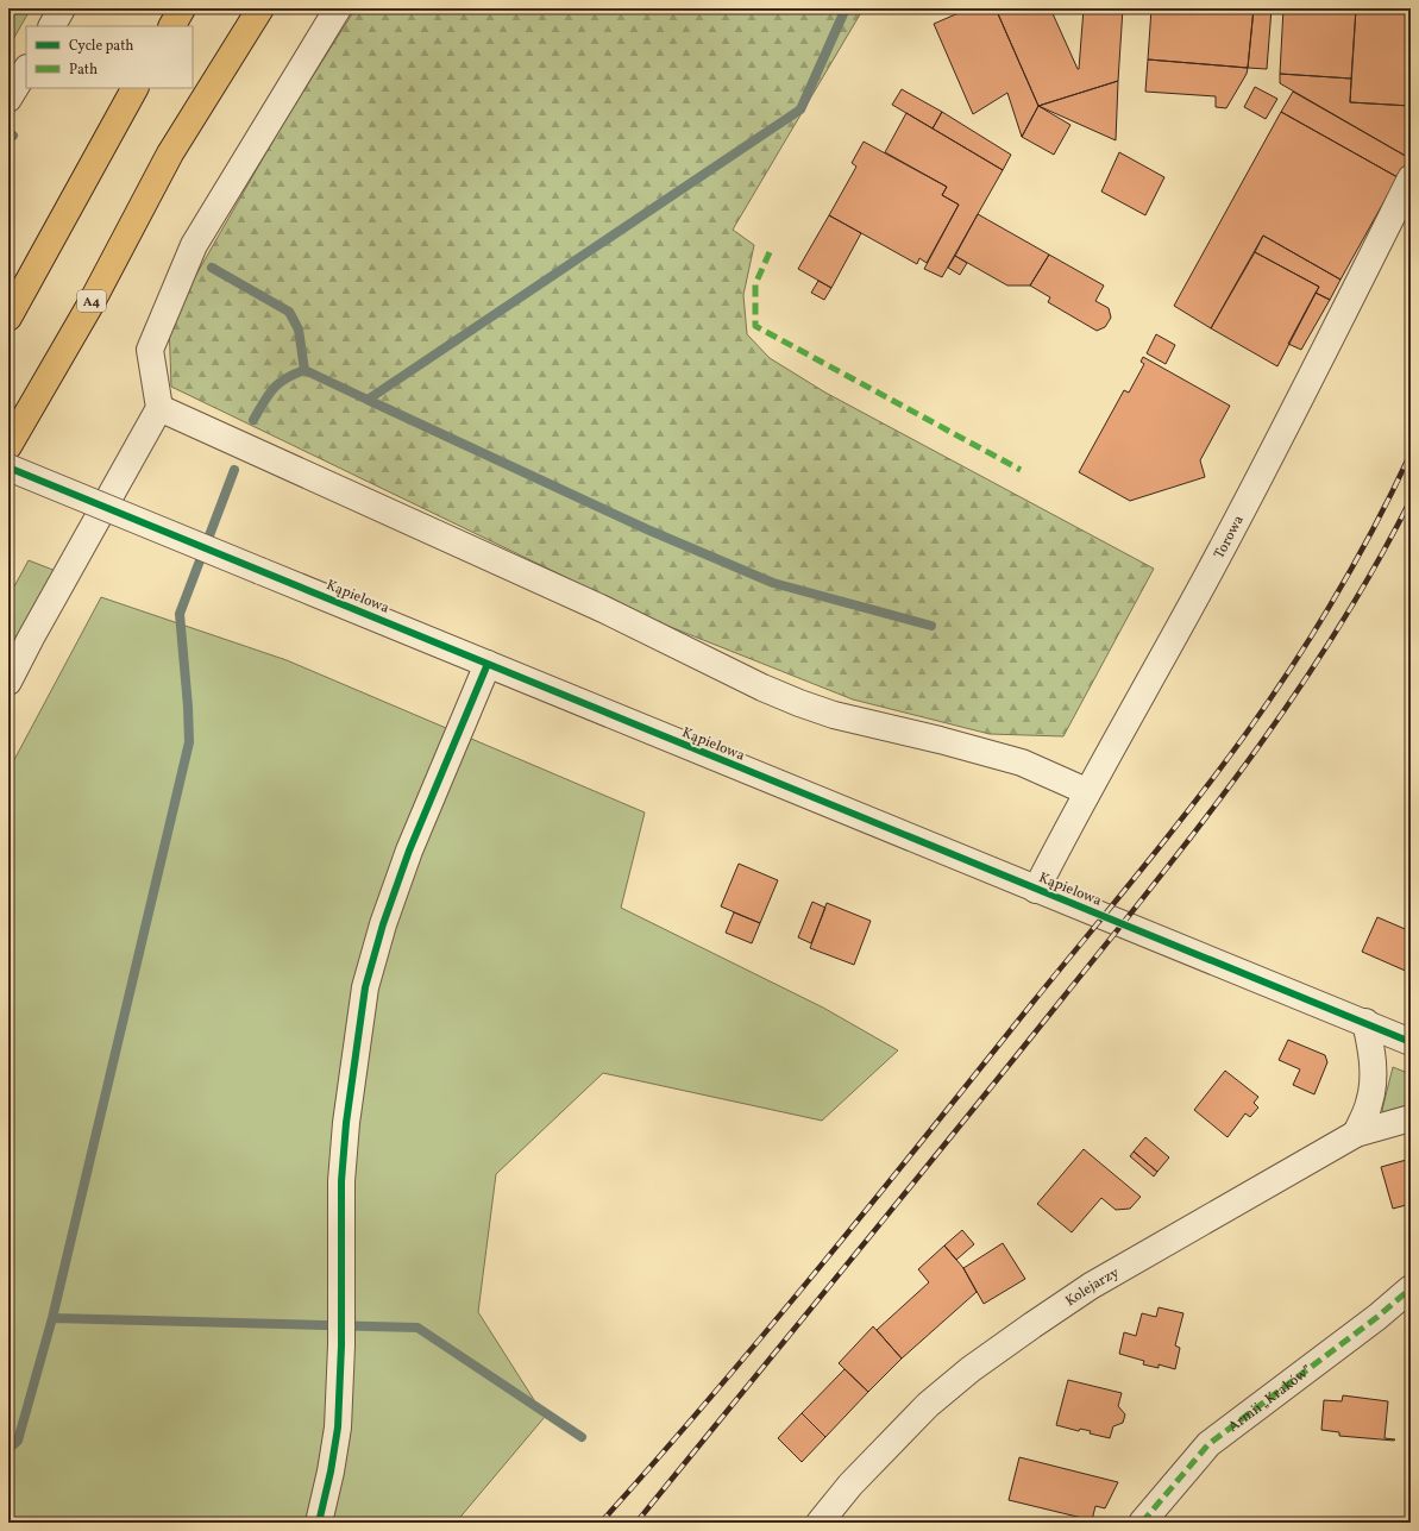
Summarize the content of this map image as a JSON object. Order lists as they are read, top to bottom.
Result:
{
  "streets": {
    "highway": ["A4"],
    "street": [
      "Torowa",
      "Kąpielowa",
      "Kolejarzy",
      "Armii „Kraków”"
    ]
  },
  "crossings": [
    ["Torowa", "Kąpielowa"]
  ],
  "legend": ["Cycle path", "Path"]
}
